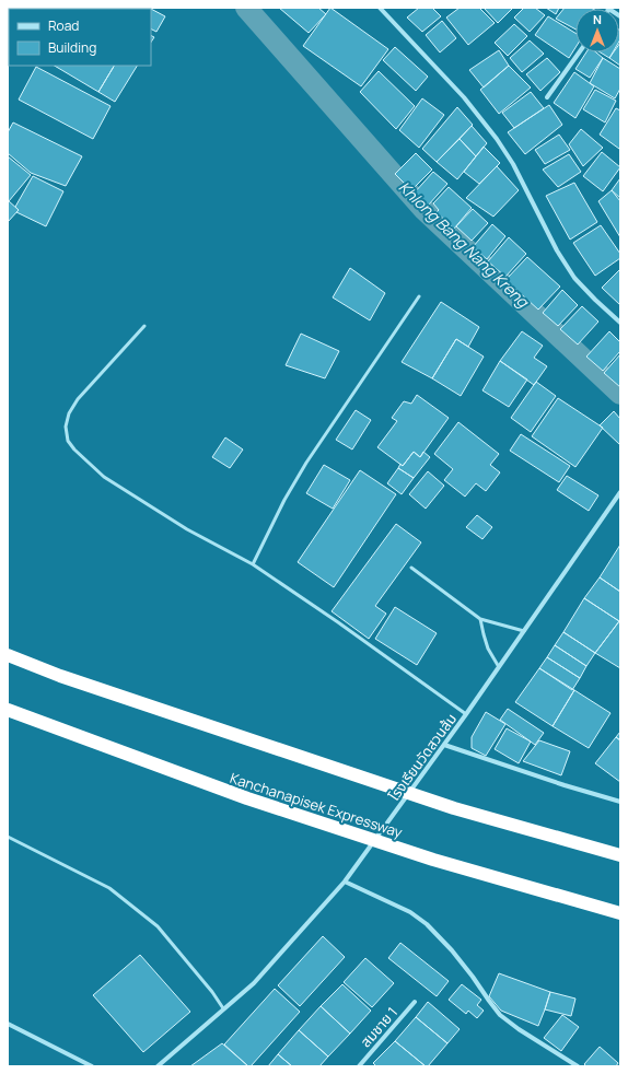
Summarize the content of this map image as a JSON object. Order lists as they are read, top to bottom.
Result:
{
  "streets": {
    "highway": ["Kanchanapisek Expressway"],
    "street": ["โรงเรียนวัดสวนส้ม", "สมชาย 1"]
  },
  "water": ["Khlong Bang Nang Kreng"],
  "legend": ["Road", "Building"],
  "north": "top"
}
